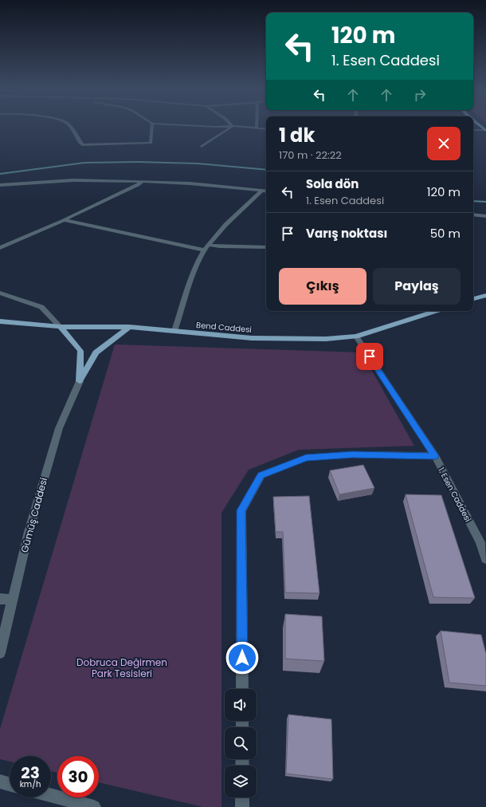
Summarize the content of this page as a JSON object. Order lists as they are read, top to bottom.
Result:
{
  "streets": {
    "main road": ["Bend Caddesi"],
    "street": ["1. Esen Caddesi", "Gümüş Caddesi"]
  },
  "crossings": [
    ["Bend Caddesi", "1. Esen Caddesi"]
  ],
  "parks": ["Dobruca Değirmen Park Tesisleri"],
  "page": {
    "turn": ["120 m", "1. Esen Caddesi"],
    "heading": ["1 dk", "170 m · 22:22"],
    "list": [
      {
        "name": "Sola dön",
        "note": "1. Esen Caddesi",
        "value": "120 m"
      },
      {
        "name": "Varış noktası",
        "value": "50 m"
      }
    ],
    "buttons": ["Çıkış", "Paylaş"],
    "speed": "23 km/h",
    "limit": "30"
  }
}
